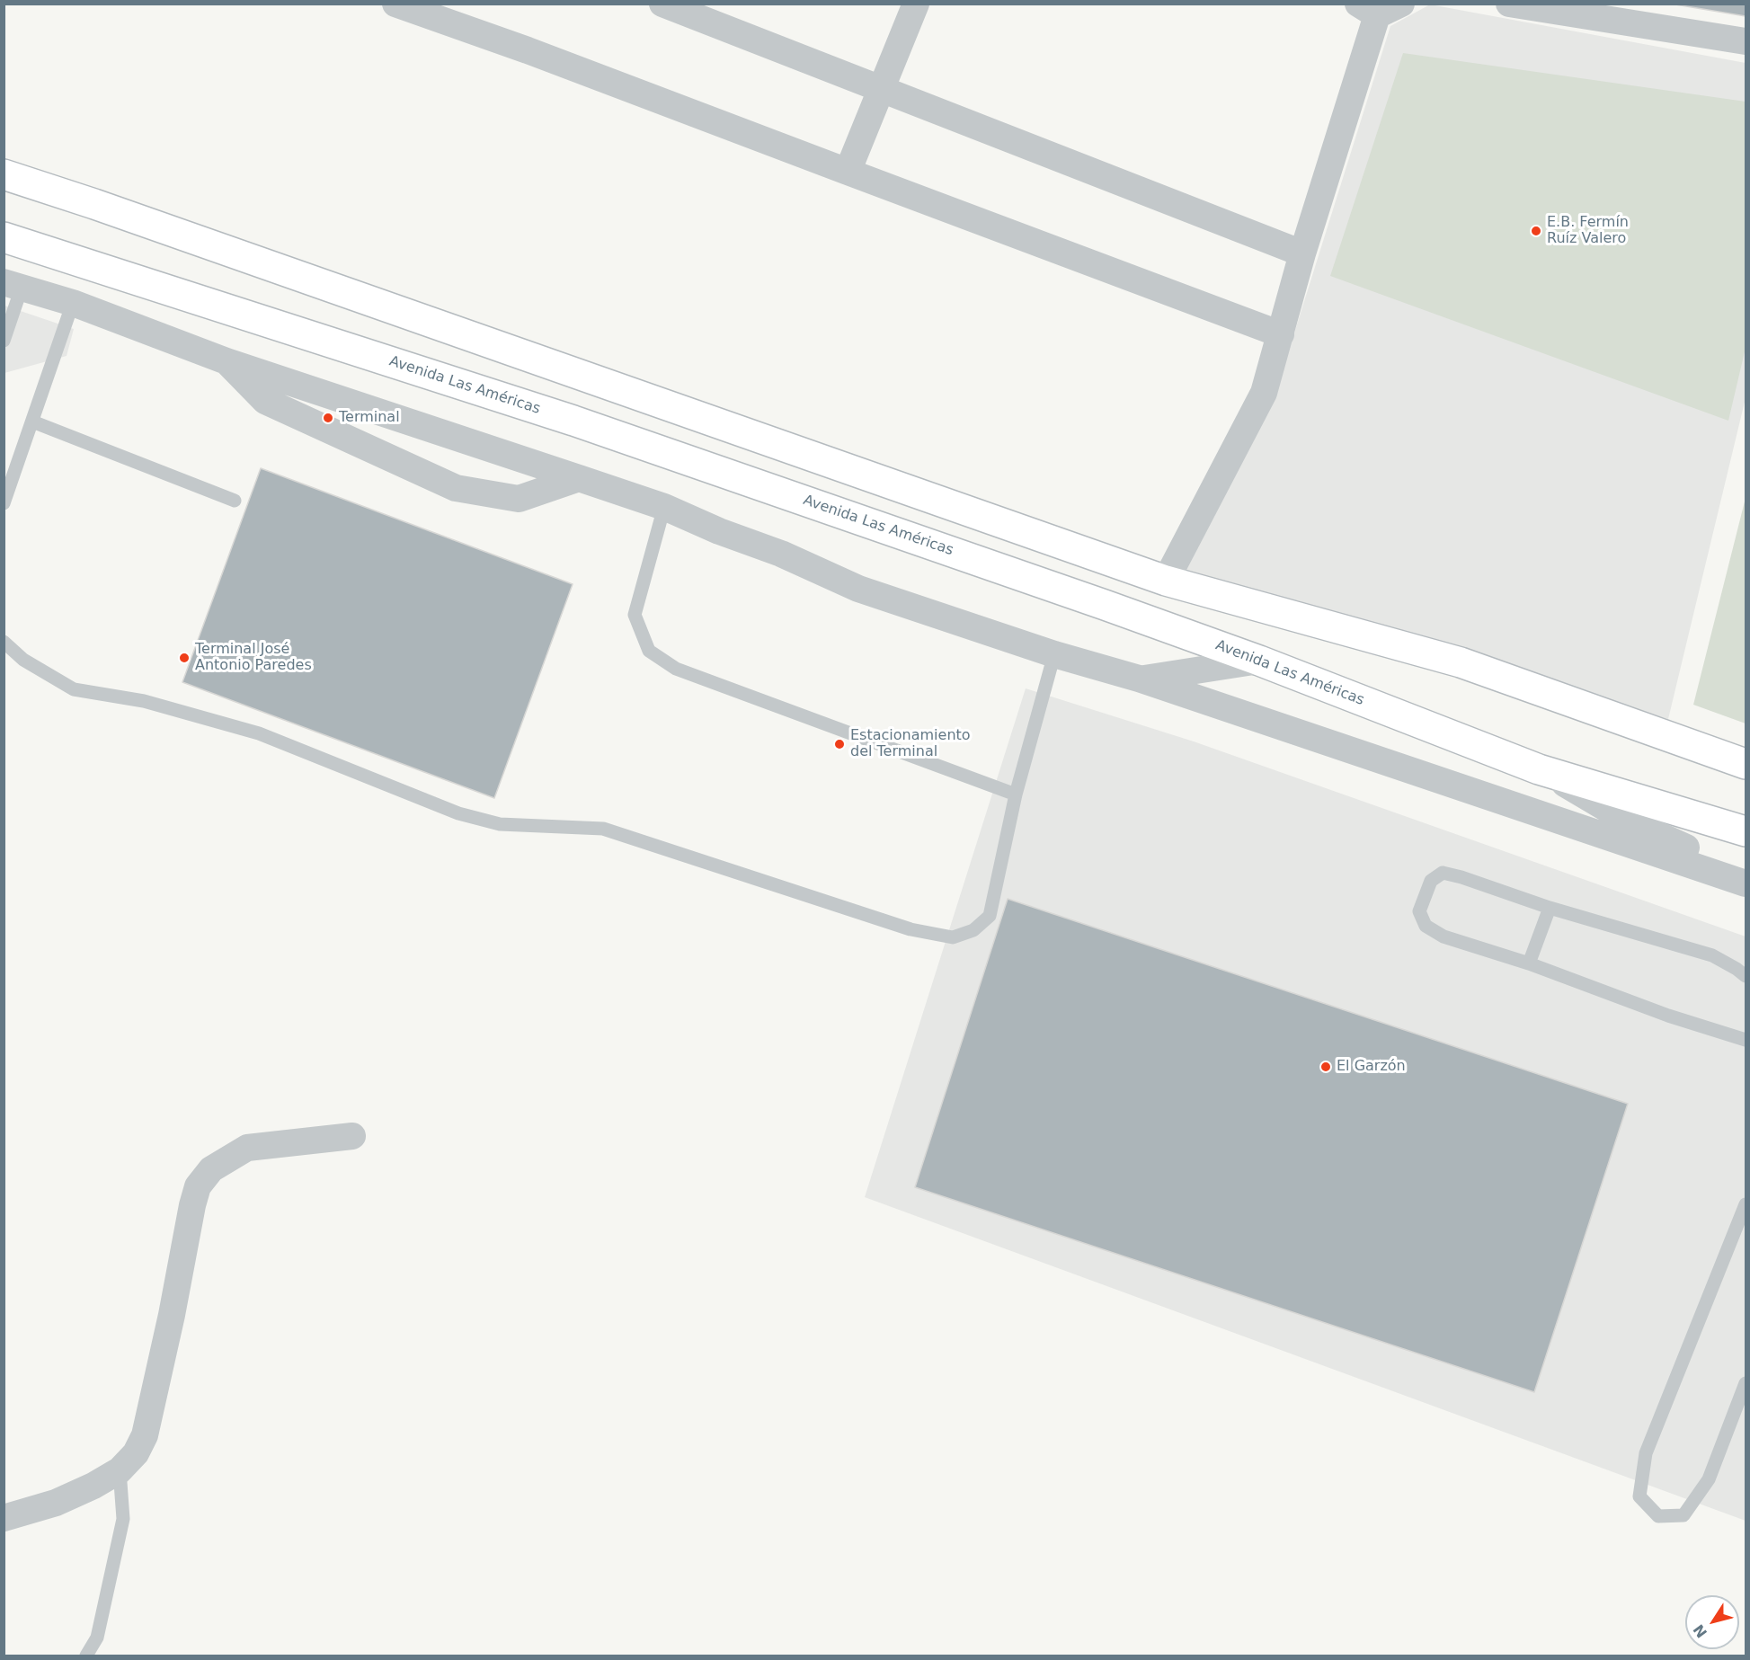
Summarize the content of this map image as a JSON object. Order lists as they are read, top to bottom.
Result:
{
  "streets": {
    "street": ["Avenida Las Américas"]
  },
  "places": [
    "E.B. Fermín Ruíz Valero",
    "Terminal",
    "Terminal José Antonio Paredes",
    "Estacionamiento del Terminal",
    "El Garzón"
  ],
  "north": "bottom left"
}
